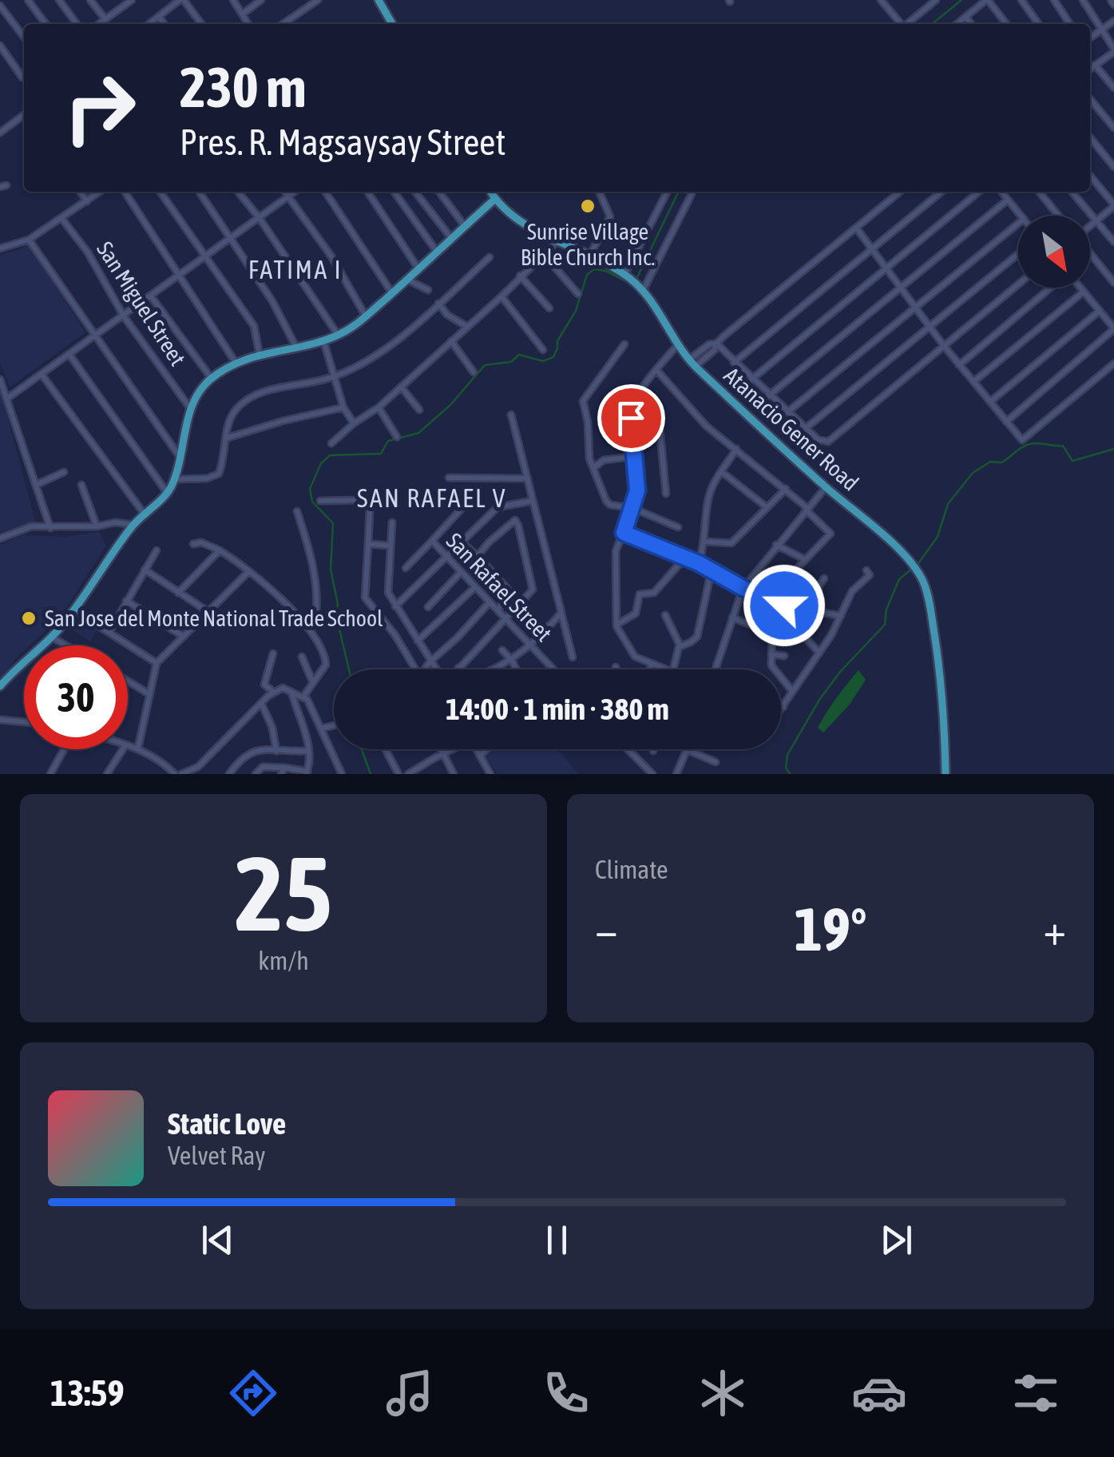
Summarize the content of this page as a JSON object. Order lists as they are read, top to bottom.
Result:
{
  "streets": {
    "main road": ["Atanacio Gener Road"],
    "street": ["San Miguel Street", "San Rafael Street"]
  },
  "districts": ["FATIMA I", "SAN RAFAEL V"],
  "places": ["Sunrise Village Bible Church Inc.", "San Jose del Monte National Trade School"],
  "north": "bottom right",
  "page": {
    "turn": ["230 m", "Pres. R. Magsaysay Street"],
    "limit": "30",
    "trip": "14:00 · 1 min · 380 m",
    "tile": [
      ["25", "km/h"],
      "Climate"
    ],
    "heat": ["−", "19°", "+"],
    "song": ["Static Love", "Velvet Ray"],
    "tabs": "13:59"
  }
}
